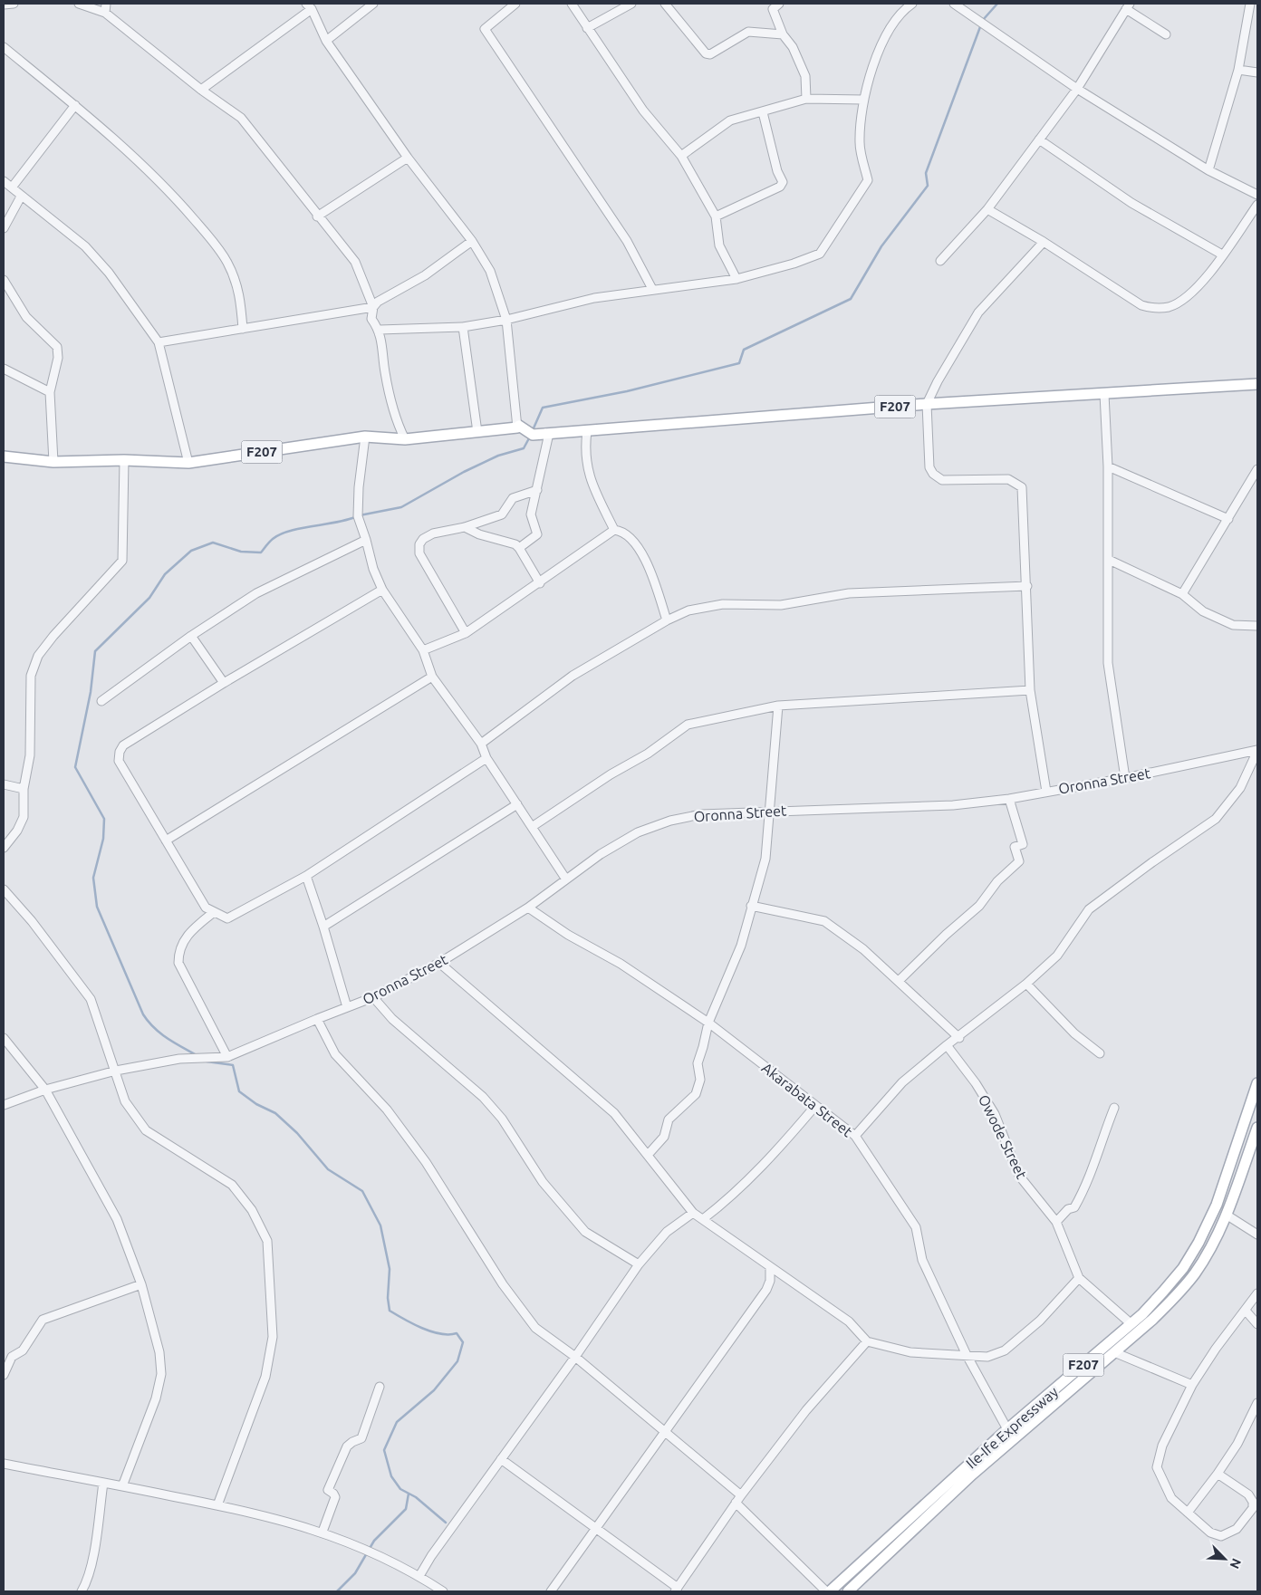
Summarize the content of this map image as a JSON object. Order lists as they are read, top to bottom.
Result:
{
  "streets": {
    "main road": ["F207", "Ile-Ife Expressway"],
    "street": ["Oronna Street", "Akarabata Street", "Owode Street"]
  },
  "crossings": [
    ["Oronna Street", "Akarabata Street"],
    ["Akarabata Street", "Ile-Ife Expressway"],
    ["Owode Street", "Ile-Ife Expressway"]
  ],
  "north": "bottom right"
}
